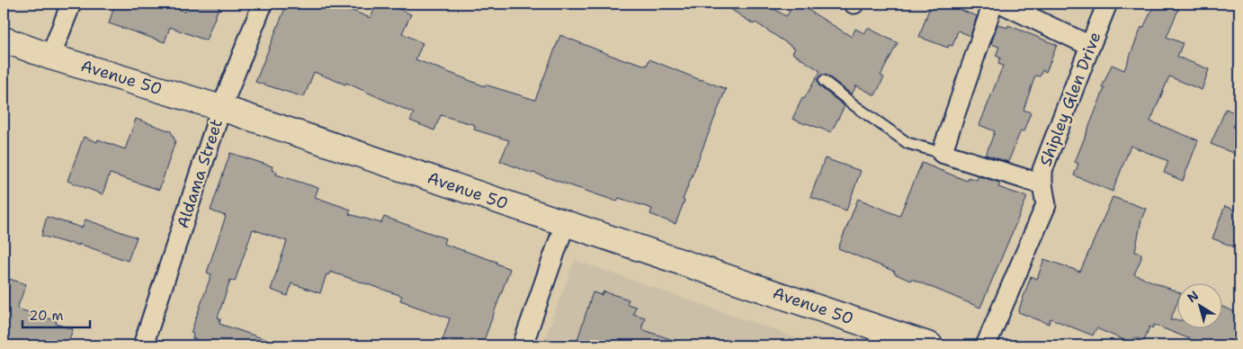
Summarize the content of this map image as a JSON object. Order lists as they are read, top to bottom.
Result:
{
  "streets": {
    "street": ["Avenue 50", "Shipley Glen Drive", "Aldama Street"]
  },
  "crossings": [
    ["Avenue 50", "Aldama Street"]
  ],
  "scale_bar": "20 m",
  "north": "top left"
}
